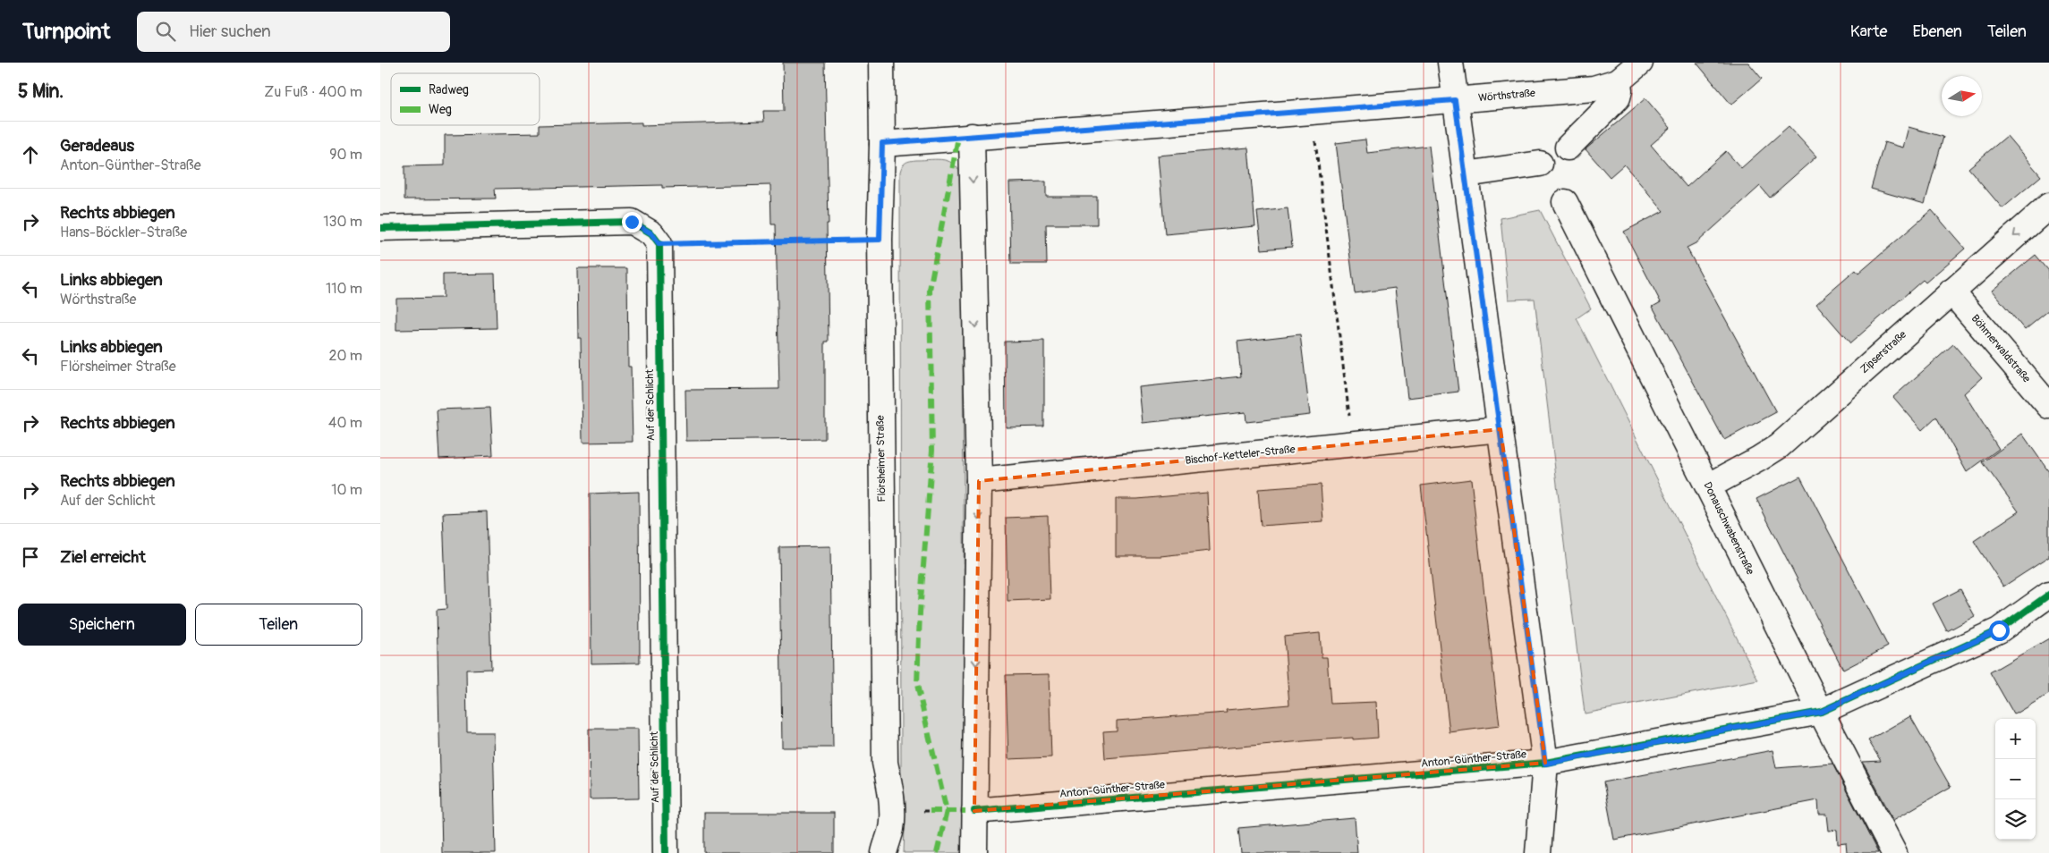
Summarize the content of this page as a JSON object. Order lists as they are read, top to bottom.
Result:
{
  "streets": {
    "street": [
      "Wörthstraße",
      "Böhmerwaldstraße",
      "Zipserstraße",
      "Auf der Schlicht",
      "Bischof-Ketteler-Straße",
      "Flörsheimer Straße",
      "Donauschwabenstraße",
      "Anton-Günther-Straße"
    ]
  },
  "crossings": [
    ["Wörthstraße", "Flörsheimer Straße"],
    ["Böhmerwaldstraße", "Zipserstraße"],
    ["Zipserstraße", "Donauschwabenstraße"],
    ["Donauschwabenstraße", "Anton-Günther-Straße"]
  ],
  "legend": ["Radweg", "Weg"],
  "north": "right",
  "page": {
    "header": "Turnpoint",
    "search": "Hier suchen",
    "nav": ["Karte", "Ebenen", "Teilen"],
    "heading": ["5 Min.", "Zu Fuß · 400 m"],
    "list": [
      ["Geradeaus", "Anton-Günther-Straße", "90 m"],
      ["Rechts abbiegen", "Hans-Böckler-Straße", "130 m"],
      ["Links abbiegen", "Wörthstraße", "110 m"],
      ["Links abbiegen", "Flörsheimer Straße", "20 m"],
      ["Rechts abbiegen", "40 m"],
      ["Rechts abbiegen", "Auf der Schlicht", "10 m"],
      "Ziel erreicht"
    ],
    "buttons": ["Speichern", "Teilen"],
    "map_buttons": ["+", "−"]
  }
}
